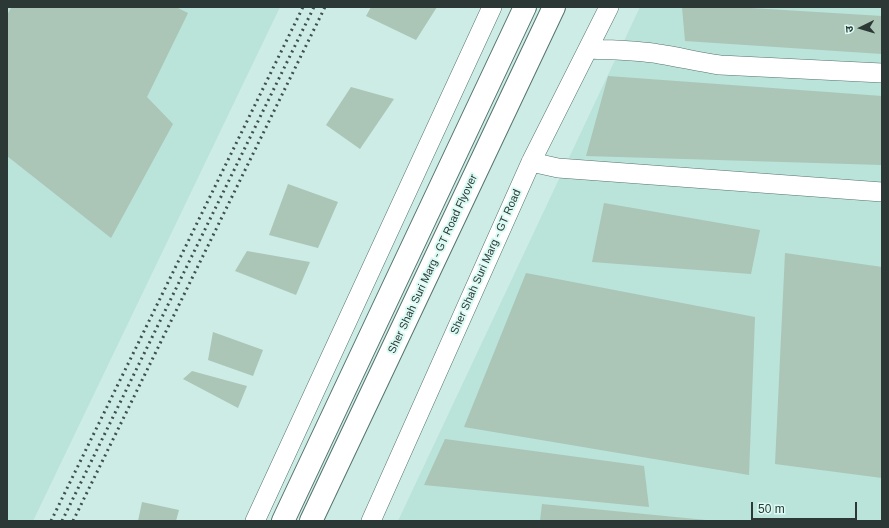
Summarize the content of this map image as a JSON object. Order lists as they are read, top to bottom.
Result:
{
  "streets": {
    "highway": ["Sher Shah Suri Marg - GT Road Flyover"],
    "street": ["Sher Shah Suri Marg - GT Road"]
  },
  "scale_bar": "50 m",
  "north": "left"
}
